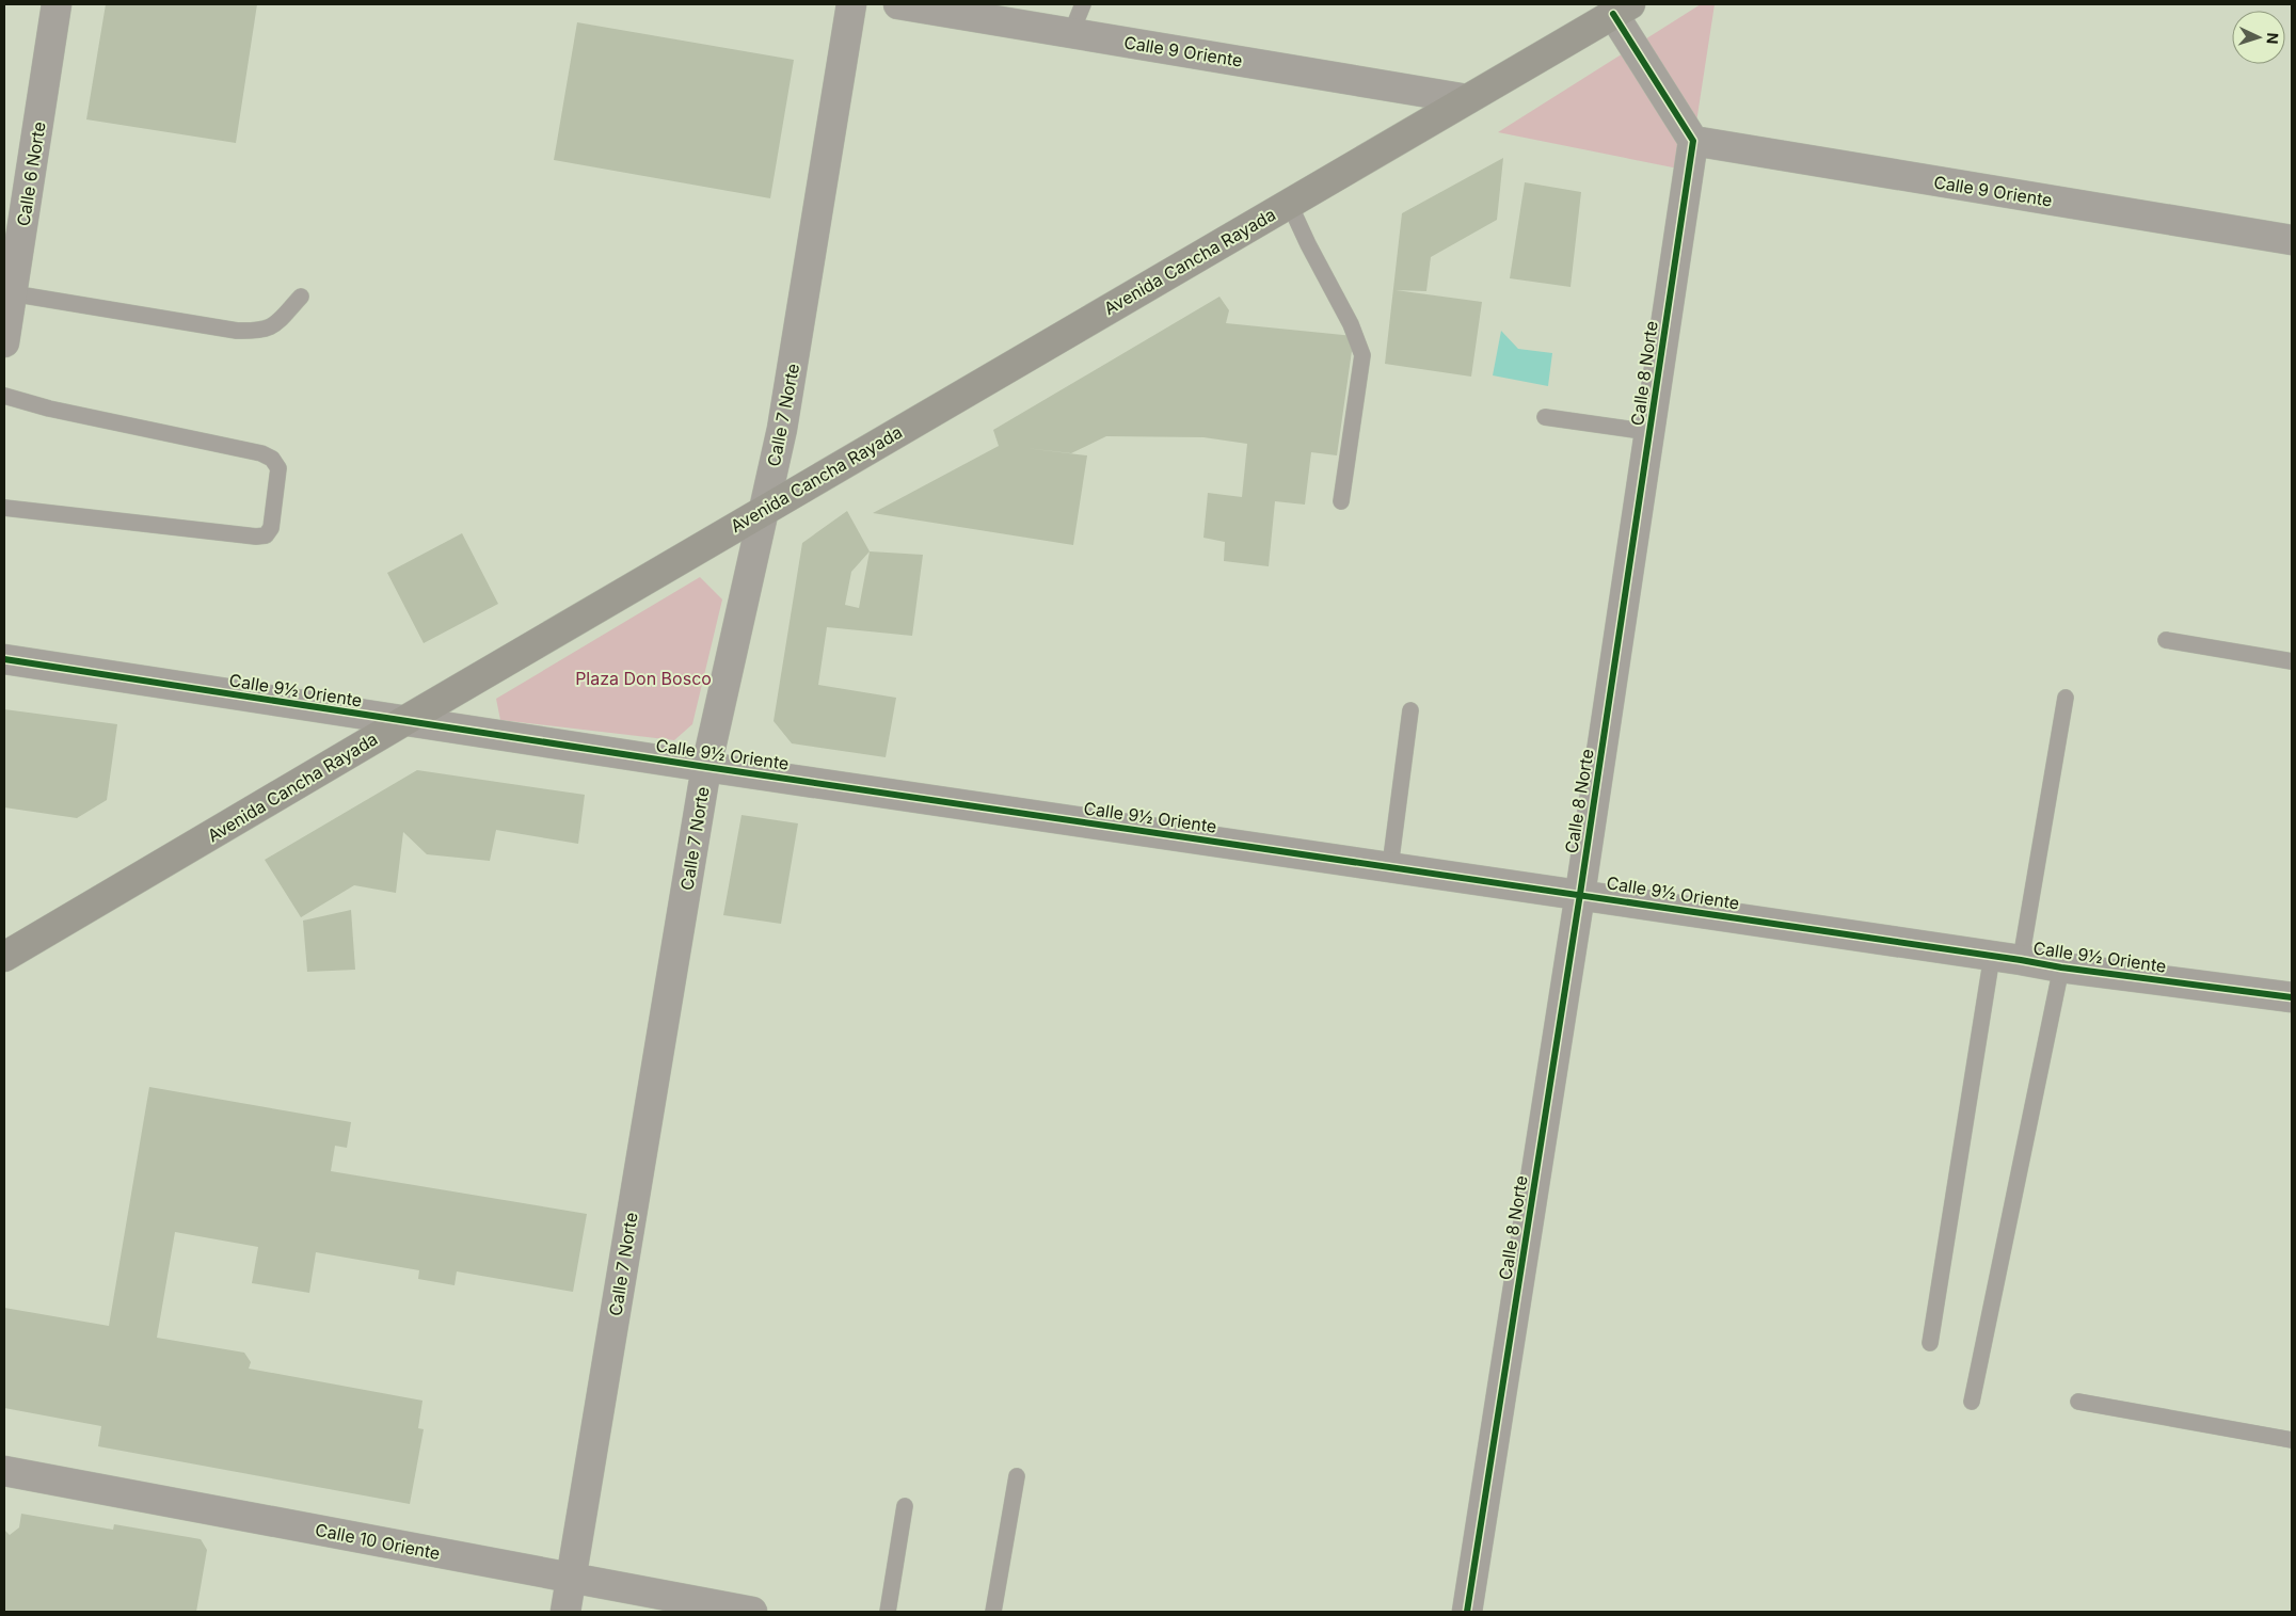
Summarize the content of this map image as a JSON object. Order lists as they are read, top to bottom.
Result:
{
  "streets": {
    "main road": ["Avenida Cancha Rayada"],
    "street": [
      "Calle 9 Oriente",
      "Calle 6 Norte",
      "Calle 8 Norte",
      "Calle 7 Norte",
      "Calle 9½ Oriente",
      "Calle 10 Oriente"
    ]
  },
  "crossings": [
    ["Calle 9 Oriente", "Avenida Cancha Rayada"],
    ["Calle 9 Oriente", "Calle 8 Norte"],
    ["Avenida Cancha Rayada", "Calle 7 Norte"],
    ["Avenida Cancha Rayada", "Calle 9½ Oriente"],
    ["Calle 8 Norte", "Calle 9½ Oriente"],
    ["Calle 7 Norte", "Calle 9½ Oriente"],
    ["Calle 7 Norte", "Calle 10 Oriente"]
  ],
  "parks": ["Plaza Don Bosco"],
  "north": "right"
}
